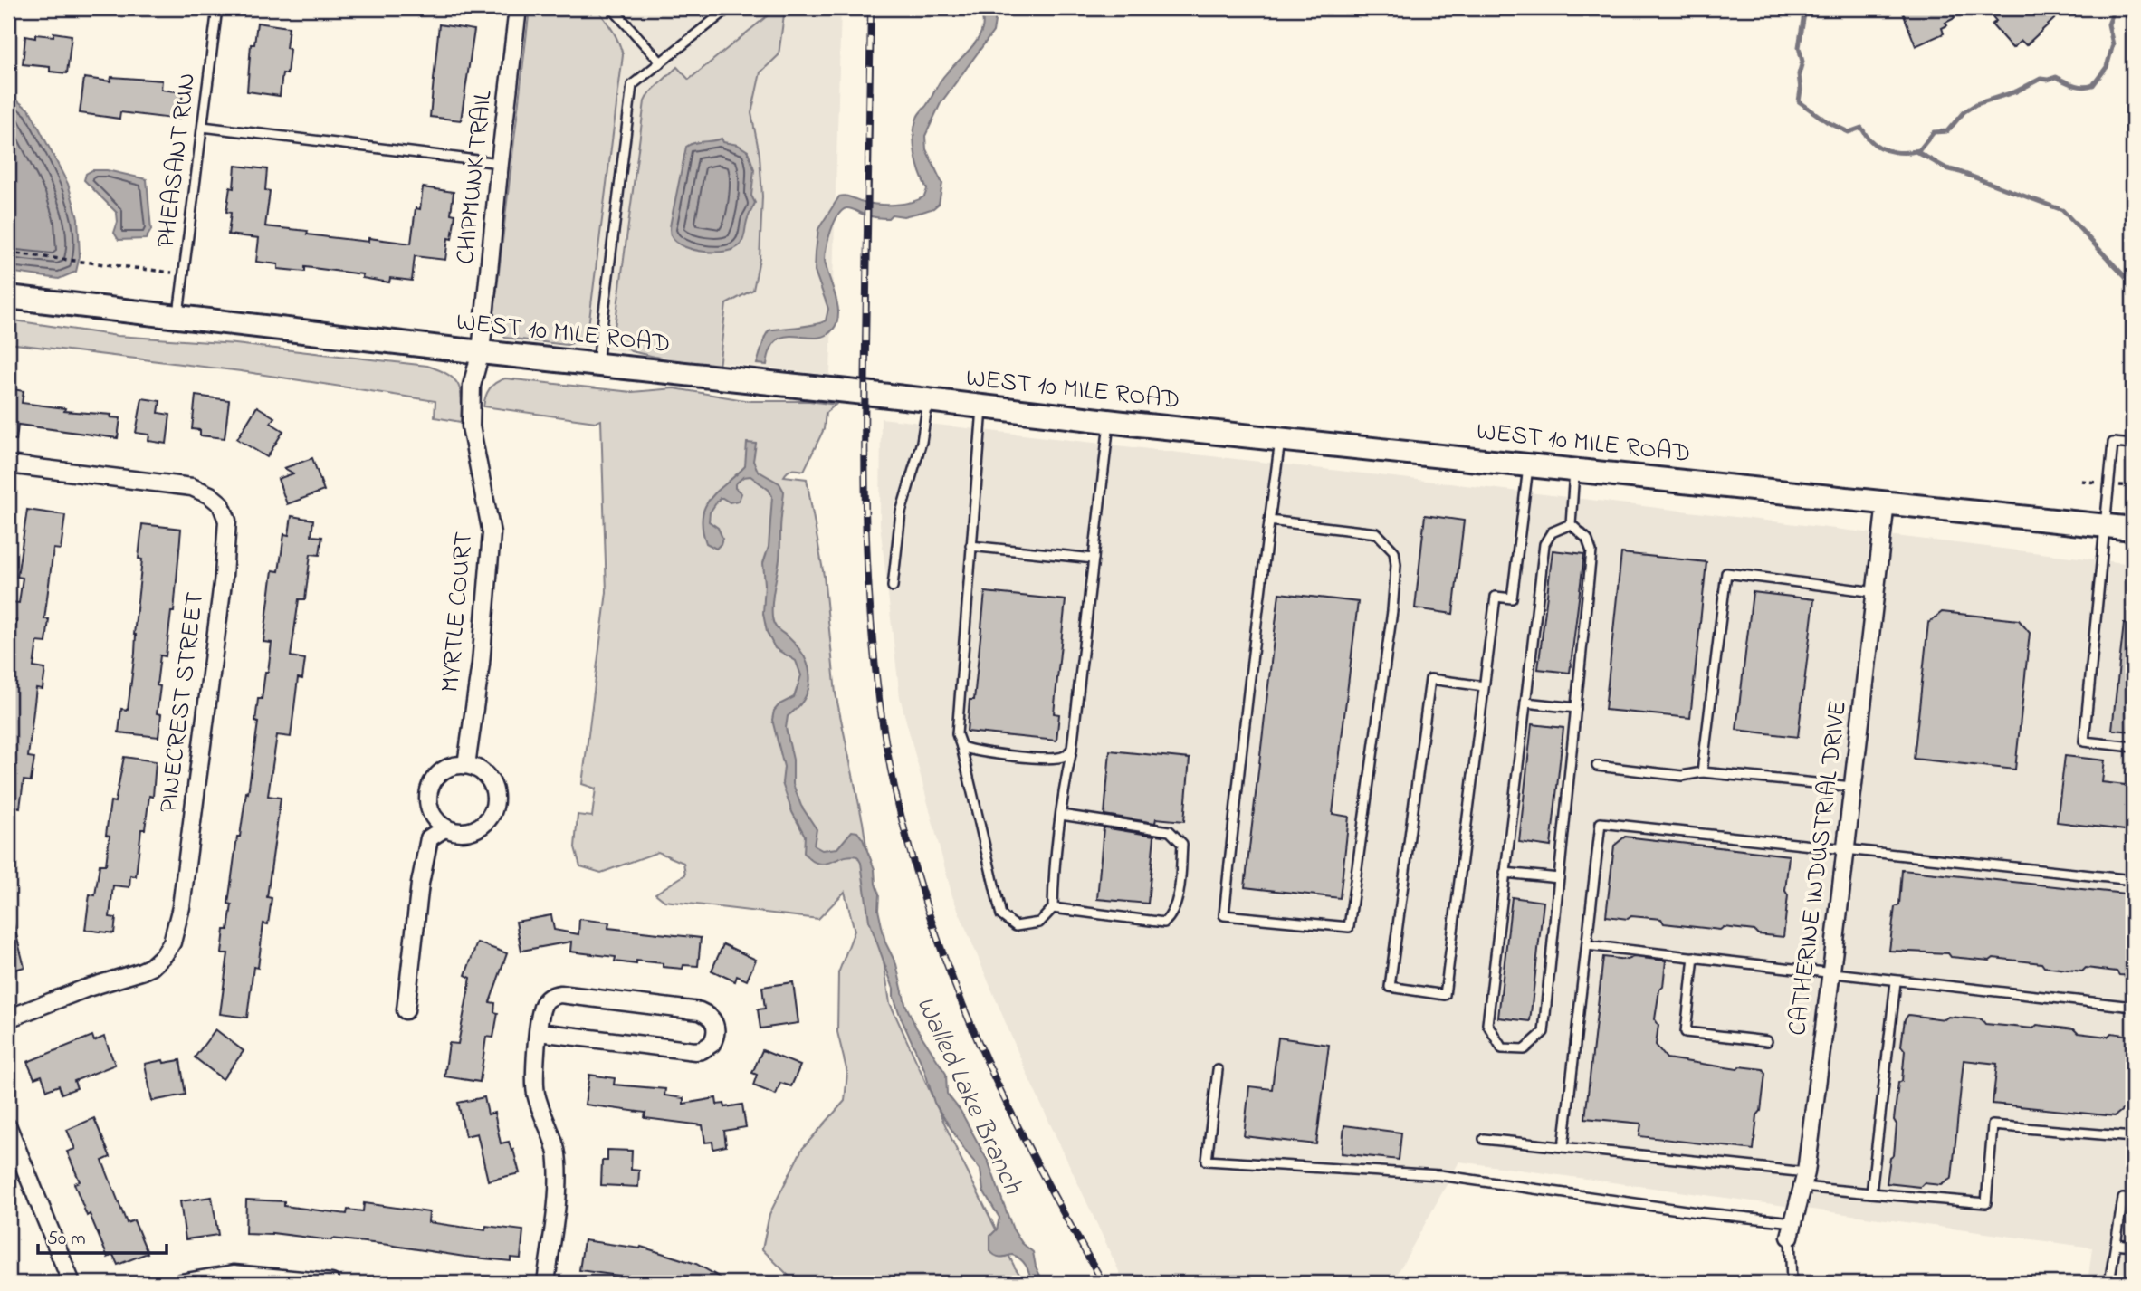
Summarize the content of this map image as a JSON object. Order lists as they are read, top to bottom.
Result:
{
  "streets": {
    "main road": ["WEST 10 MILE ROAD"],
    "street": [
      "CHIPMUNK TRAIL",
      "MYRTLE COURT",
      "PINECREST STREET",
      "CATHERINE INDUSTRIAL DRIVE"
    ],
    "lane": ["PHEASANT RUN"]
  },
  "crossings": [
    ["PHEASANT RUN", "WEST 10 MILE ROAD"],
    ["CHIPMUNK TRAIL", "WEST 10 MILE ROAD"],
    ["CHIPMUNK TRAIL", "MYRTLE COURT"],
    ["WEST 10 MILE ROAD", "MYRTLE COURT"],
    ["WEST 10 MILE ROAD", "CATHERINE INDUSTRIAL DRIVE"]
  ],
  "water": ["Walled Lake Branch"],
  "scale_bar": "50 m"
}
